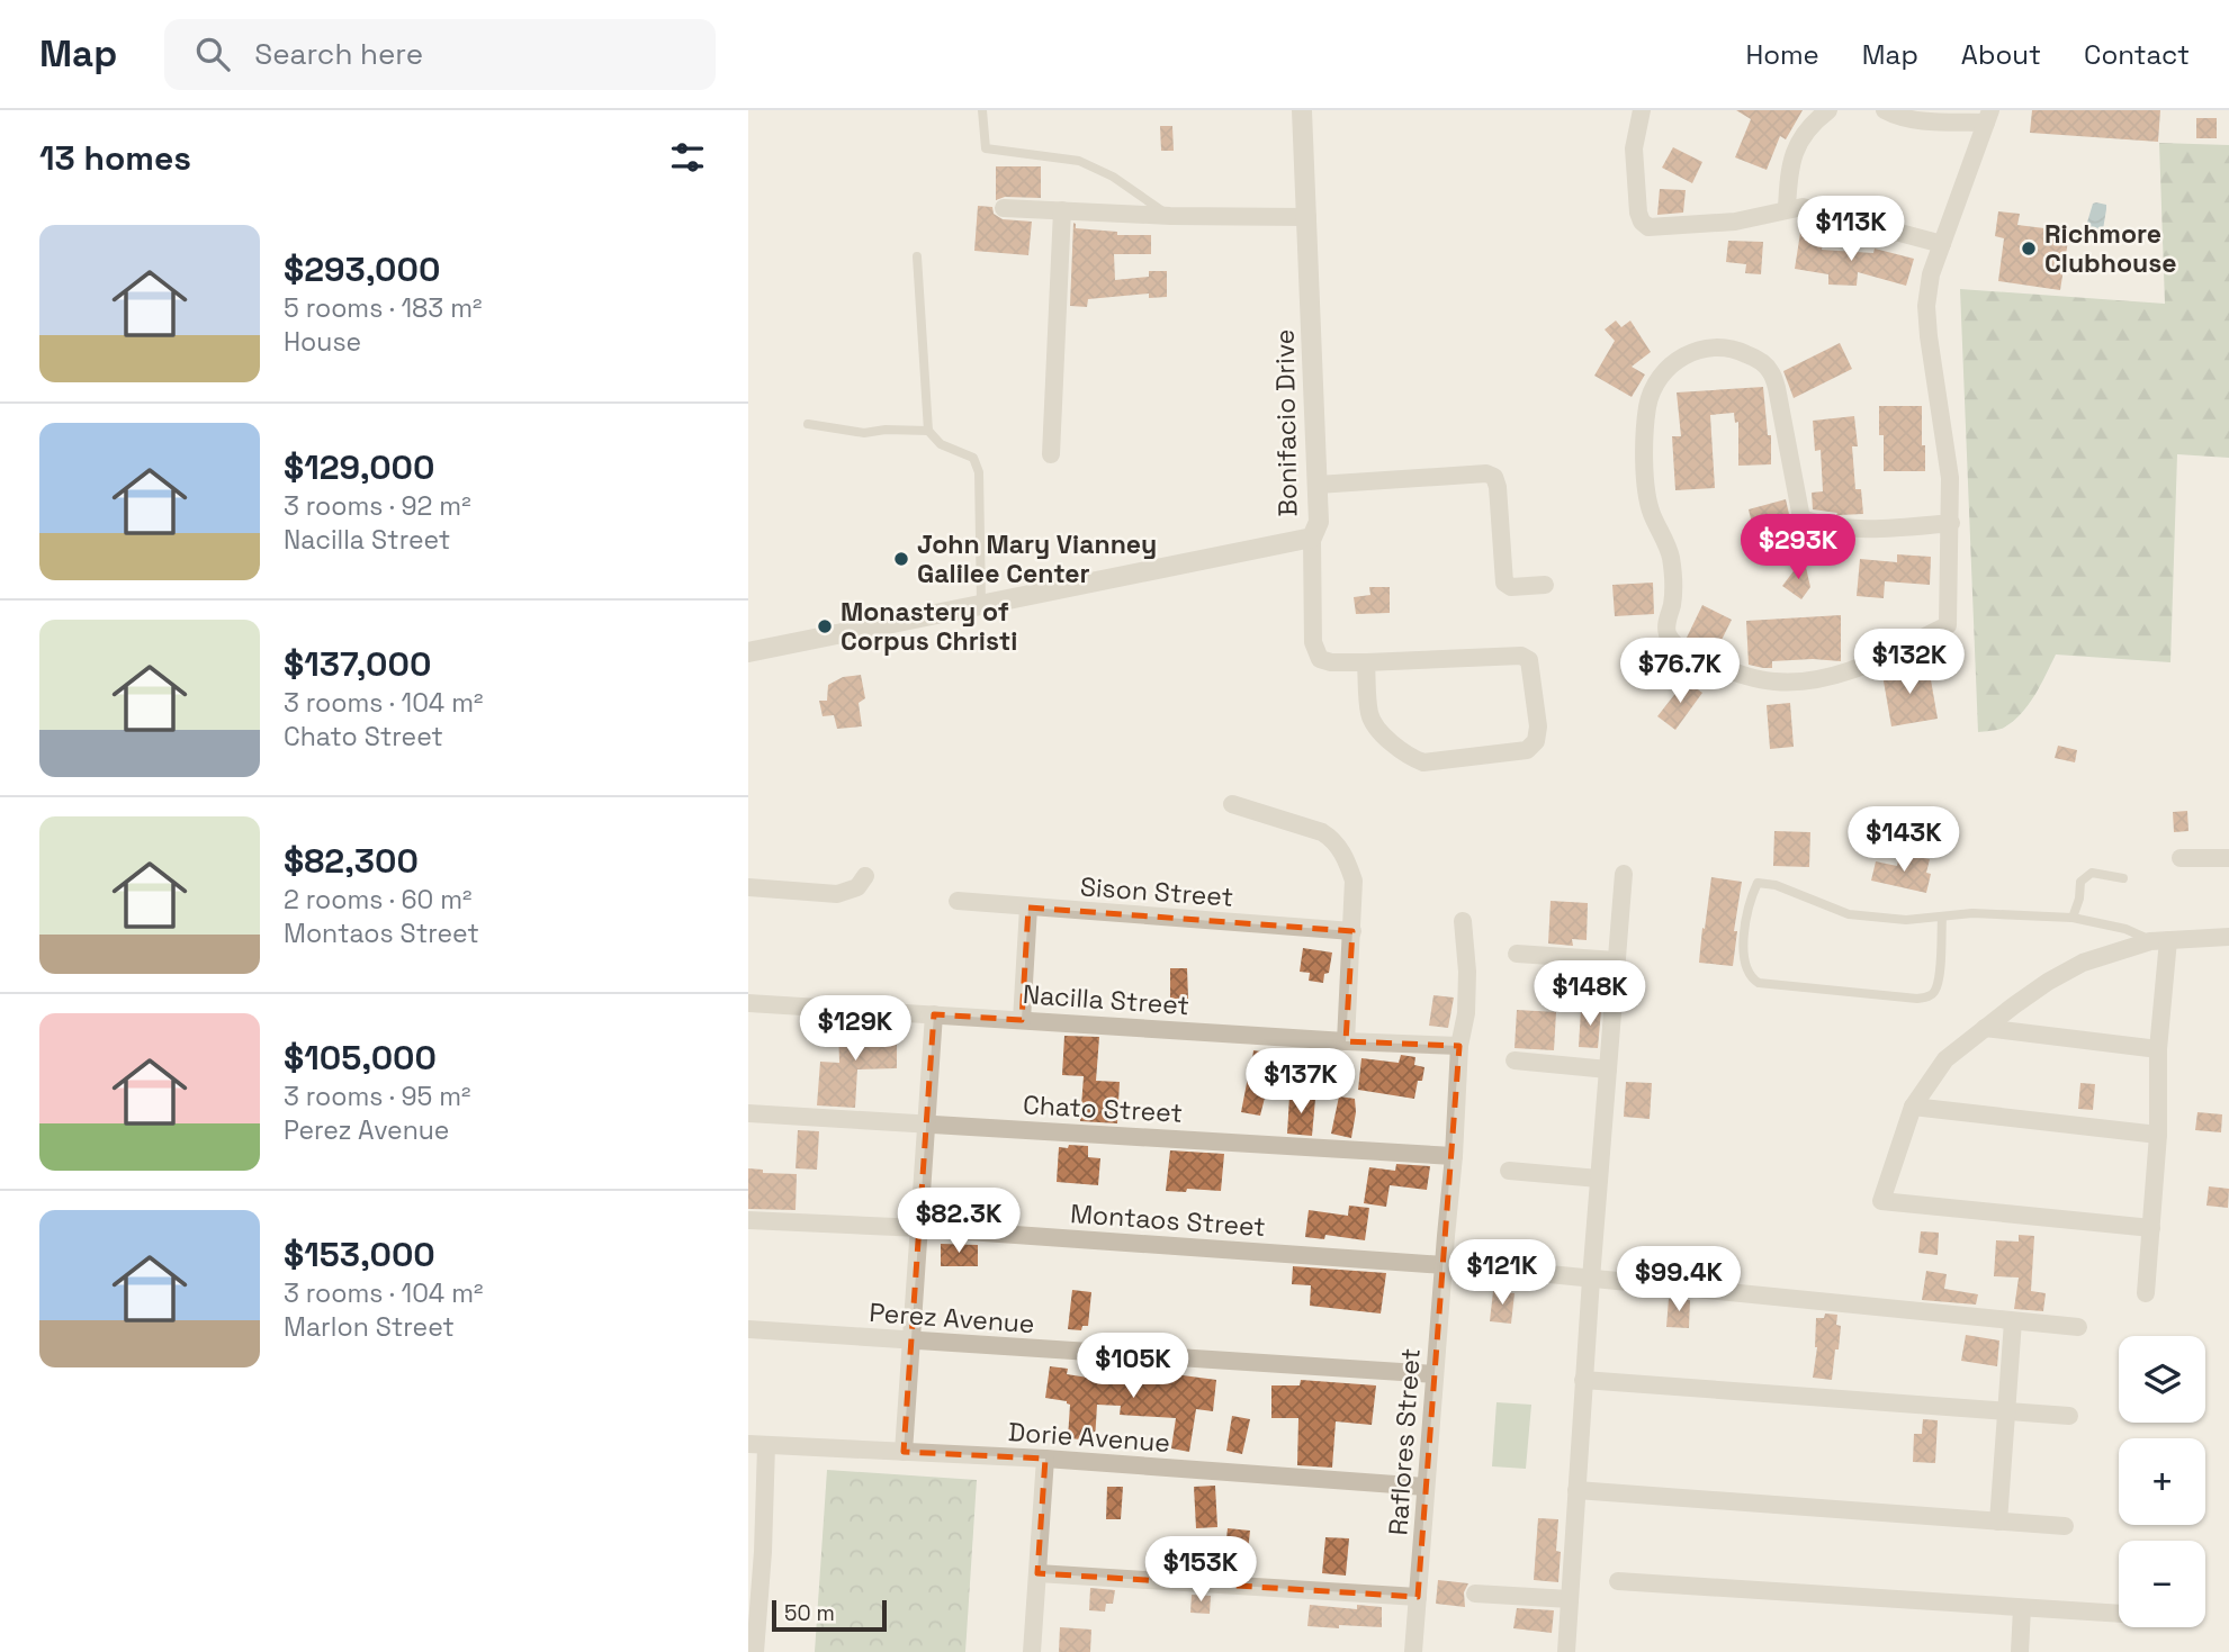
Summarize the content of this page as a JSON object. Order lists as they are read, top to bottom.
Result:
{
  "streets": {
    "street": [
      "Bonifacio Drive",
      "Sison Street",
      "Nacilla Street",
      "Chato Street",
      "Montaos Street",
      "Perez Avenue",
      "Dorie Avenue",
      "Raflores Street"
    ]
  },
  "crossings": [
    ["Nacilla Street", "Raflores Street"],
    ["Chato Street", "Raflores Street"],
    ["Montaos Street", "Raflores Street"],
    ["Perez Avenue", "Raflores Street"],
    ["Dorie Avenue", "Raflores Street"]
  ],
  "places": ["Richmore Clubhouse", "John Mary Vianney Galilee Center", "Monastery of Corpus Christi"],
  "scale_bar": "50 m",
  "page": {
    "header": "Map",
    "search": "Search here",
    "nav": [
      "Home",
      "Map",
      "About",
      "Contact"
    ],
    "heading": "13 homes",
    "price": [
      "$113K",
      "$293K",
      "$132K",
      "$76.7K",
      "$143K",
      "$148K",
      "$129K",
      "$137K",
      "$82.3K",
      "$121K",
      "$99.4K",
      "$105K",
      "$153K"
    ],
    "list": [
      {
        "name": "$293,000",
        "note": "5 rooms · 183 m² · House"
      },
      {
        "name": "$129,000",
        "note": "3 rooms · 92 m² · Nacilla Street"
      },
      {
        "name": "$137,000",
        "note": "3 rooms · 104 m² · Chato Street"
      },
      {
        "name": "$82,300",
        "note": "2 rooms · 60 m² · Montaos Street"
      },
      {
        "name": "$105,000",
        "note": "3 rooms · 95 m² · Perez Avenue"
      },
      {
        "name": "$153,000",
        "note": "3 rooms · 104 m² · Marlon Street"
      }
    ],
    "map_buttons": ["+", "−"],
    "scale": "50 m"
  }
}
